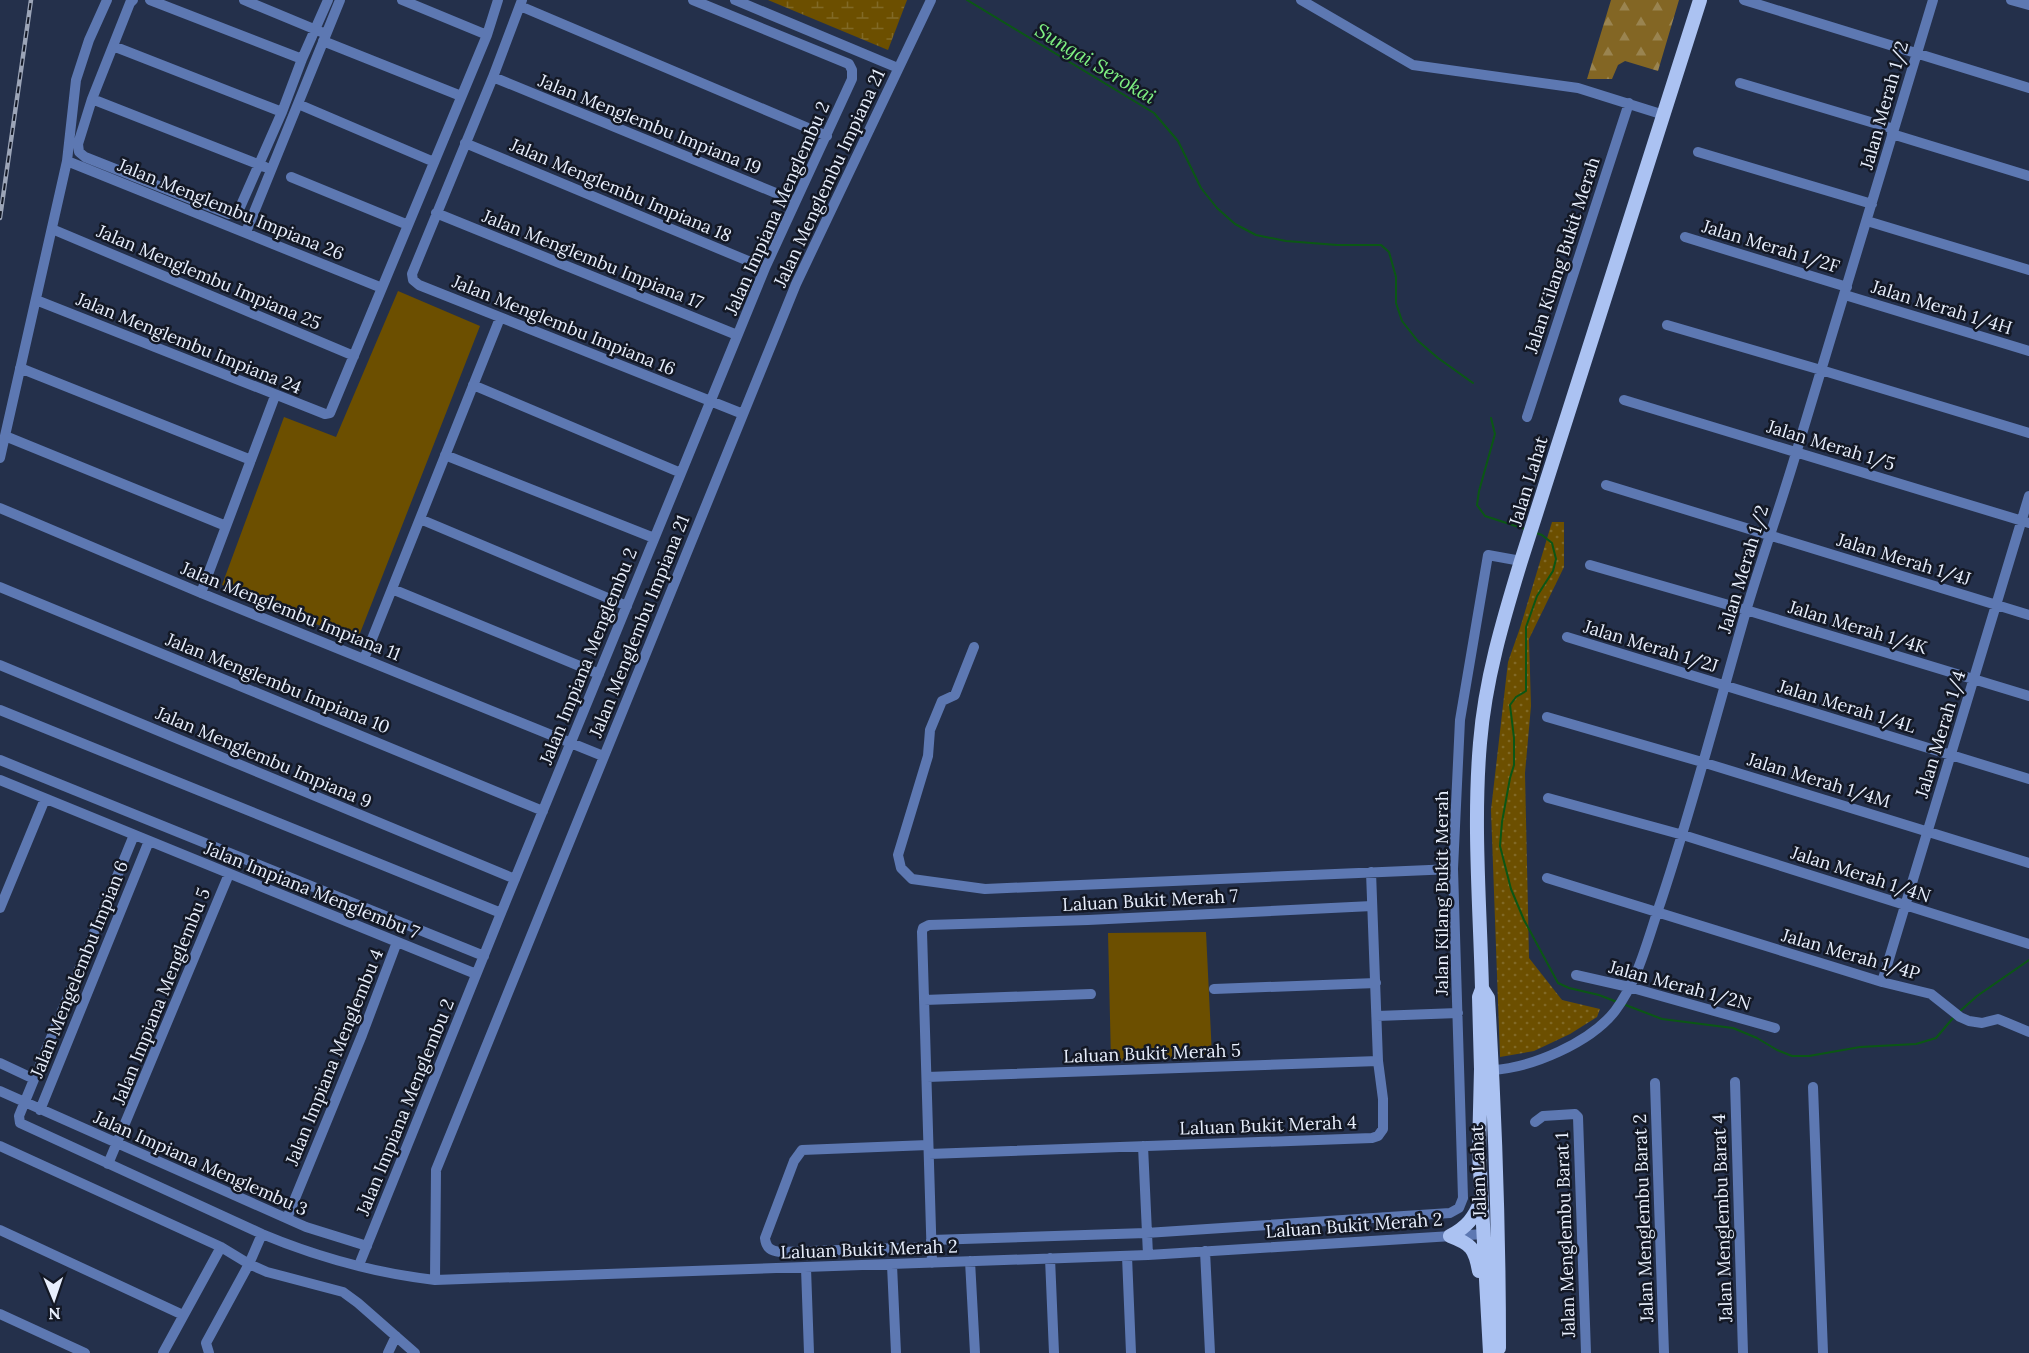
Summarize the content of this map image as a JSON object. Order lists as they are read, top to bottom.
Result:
{
  "streets": {
    "main road": ["Jalan Lahat"],
    "street": [
      "Jalan Merah 1/2",
      "Jalan Menglembu Impiana 19",
      "Jalan Menglembu Impiana 21",
      "Jalan Menglembu Impiana 18",
      "Jalan Impiana Menglembu 2",
      "Jalan Menglembu Impiana 26",
      "Jalan Merah 1/2F",
      "Jalan Kilang Bukit Merah",
      "Jalan Menglembu Impiana 17",
      "Jalan Menglembu Impiana 25",
      "Jalan Merah 1/4H",
      "Jalan Menglembu Impiana 16",
      "Jalan Menglembu Impiana 24",
      "Jalan Merah 1/5",
      "Jalan Merah 1/4J",
      "Jalan Menglembu Impiana 11",
      "Jalan Merah 1/4K",
      "Jalan Merah 1/2J",
      "Jalan Menglembu Impiana 10",
      "Jalan Merah 1/4L",
      "Jalan Merah 1/4",
      "Jalan Menglembu Impiana 9",
      "Jalan Merah 1/4M",
      "Jalan Merah 1/4N",
      "Jalan Impiana Menglembu 7",
      "Laluan Bukit Merah 7",
      "Jalan Merah 1/4P",
      "Jalan Mengelembu Impian 6",
      "Jalan Merah 1/2N",
      "Jalan Impiana Menglembu 5",
      "Laluan Bukit Merah 5",
      "Jalan Impiana Menglembu 4",
      "Laluan Bukit Merah 4",
      "Jalan Impiana Menglembu 3",
      "Jalan Menglembu Barat 2",
      "Jalan Menglembu Barat 4",
      "Laluan Bukit Merah 2",
      "Jalan Menglembu Barat 1"
    ]
  },
  "crossings": [
    ["Jalan Merah 1/2", "Jalan Merah 1/2F"],
    ["Jalan Merah 1/2", "Jalan Merah 1/4H"],
    ["Jalan Merah 1/2", "Jalan Merah 1/5"],
    ["Jalan Merah 1/2", "Jalan Lahat"],
    ["Jalan Merah 1/2", "Jalan Merah 1/4J"],
    ["Jalan Merah 1/2", "Jalan Merah 1/4K"],
    ["Jalan Merah 1/2", "Jalan Merah 1/2J"],
    ["Jalan Merah 1/2", "Jalan Merah 1/4L"],
    ["Jalan Merah 1/2", "Jalan Merah 1/4M"],
    ["Jalan Merah 1/2", "Jalan Merah 1/4N"],
    ["Jalan Merah 1/2", "Jalan Merah 1/4P"],
    ["Jalan Merah 1/2", "Jalan Merah 1/2N"],
    ["Jalan Menglembu Impiana 19", "Jalan Impiana Menglembu 2"],
    ["Jalan Menglembu Impiana 21", "Jalan Impiana Menglembu 2"],
    ["Jalan Menglembu Impiana 21", "Jalan Menglembu Impiana 16"],
    ["Jalan Menglembu Impiana 21", "Jalan Menglembu Impiana 11"],
    ["Jalan Menglembu Impiana 21", "Laluan Bukit Merah 2"],
    ["Jalan Menglembu Impiana 18", "Jalan Impiana Menglembu 2"],
    ["Jalan Impiana Menglembu 2", "Jalan Menglembu Impiana 17"],
    ["Jalan Impiana Menglembu 2", "Jalan Menglembu Impiana 16"],
    ["Jalan Impiana Menglembu 2", "Jalan Menglembu Impiana 11"],
    ["Jalan Impiana Menglembu 2", "Jalan Menglembu Impiana 10"],
    ["Jalan Impiana Menglembu 2", "Jalan Menglembu Impiana 9"],
    ["Jalan Impiana Menglembu 2", "Jalan Impiana Menglembu 7"],
    ["Jalan Impiana Menglembu 2", "Jalan Impiana Menglembu 3"],
    ["Jalan Impiana Menglembu 2", "Laluan Bukit Merah 2"],
    ["Jalan Merah 1/2F", "Jalan Merah 1/4H"],
    ["Jalan Kilang Bukit Merah", "Jalan Lahat"],
    ["Jalan Kilang Bukit Merah", "Laluan Bukit Merah 2"],
    ["Jalan Menglembu Impiana 17", "Jalan Menglembu Impiana 16"],
    ["Jalan Menglembu Impiana 25", "Jalan Menglembu Impiana 24"],
    ["Jalan Merah 1/5", "Jalan Merah 1/4"],
    ["Jalan Lahat", "Laluan Bukit Merah 2"],
    ["Jalan Merah 1/4J", "Jalan Merah 1/4"],
    ["Jalan Merah 1/4K", "Jalan Merah 1/4"],
    ["Jalan Merah 1/2J", "Jalan Merah 1/4L"],
    ["Jalan Merah 1/4L", "Jalan Merah 1/4"],
    ["Jalan Merah 1/4", "Jalan Merah 1/4M"],
    ["Jalan Merah 1/4", "Jalan Merah 1/4N"],
    ["Jalan Merah 1/4", "Jalan Merah 1/4P"],
    ["Jalan Impiana Menglembu 7", "Jalan Mengelembu Impian 6"],
    ["Jalan Impiana Menglembu 7", "Jalan Impiana Menglembu 5"],
    ["Jalan Impiana Menglembu 7", "Jalan Impiana Menglembu 4"],
    ["Laluan Bukit Merah 7", "Laluan Bukit Merah 4"],
    ["Jalan Mengelembu Impian 6", "Jalan Impiana Menglembu 3"],
    ["Jalan Impiana Menglembu 5", "Jalan Impiana Menglembu 3"],
    ["Jalan Impiana Menglembu 5", "Laluan Bukit Merah 2"],
    ["Laluan Bukit Merah 5", "Laluan Bukit Merah 4"],
    ["Jalan Impiana Menglembu 4", "Jalan Impiana Menglembu 3"],
    ["Laluan Bukit Merah 4", "Laluan Bukit Merah 2"],
    ["Jalan Impiana Menglembu 3", "Laluan Bukit Merah 2"]
  ],
  "water": ["Sungai Serokai"],
  "north": "bottom"
}
